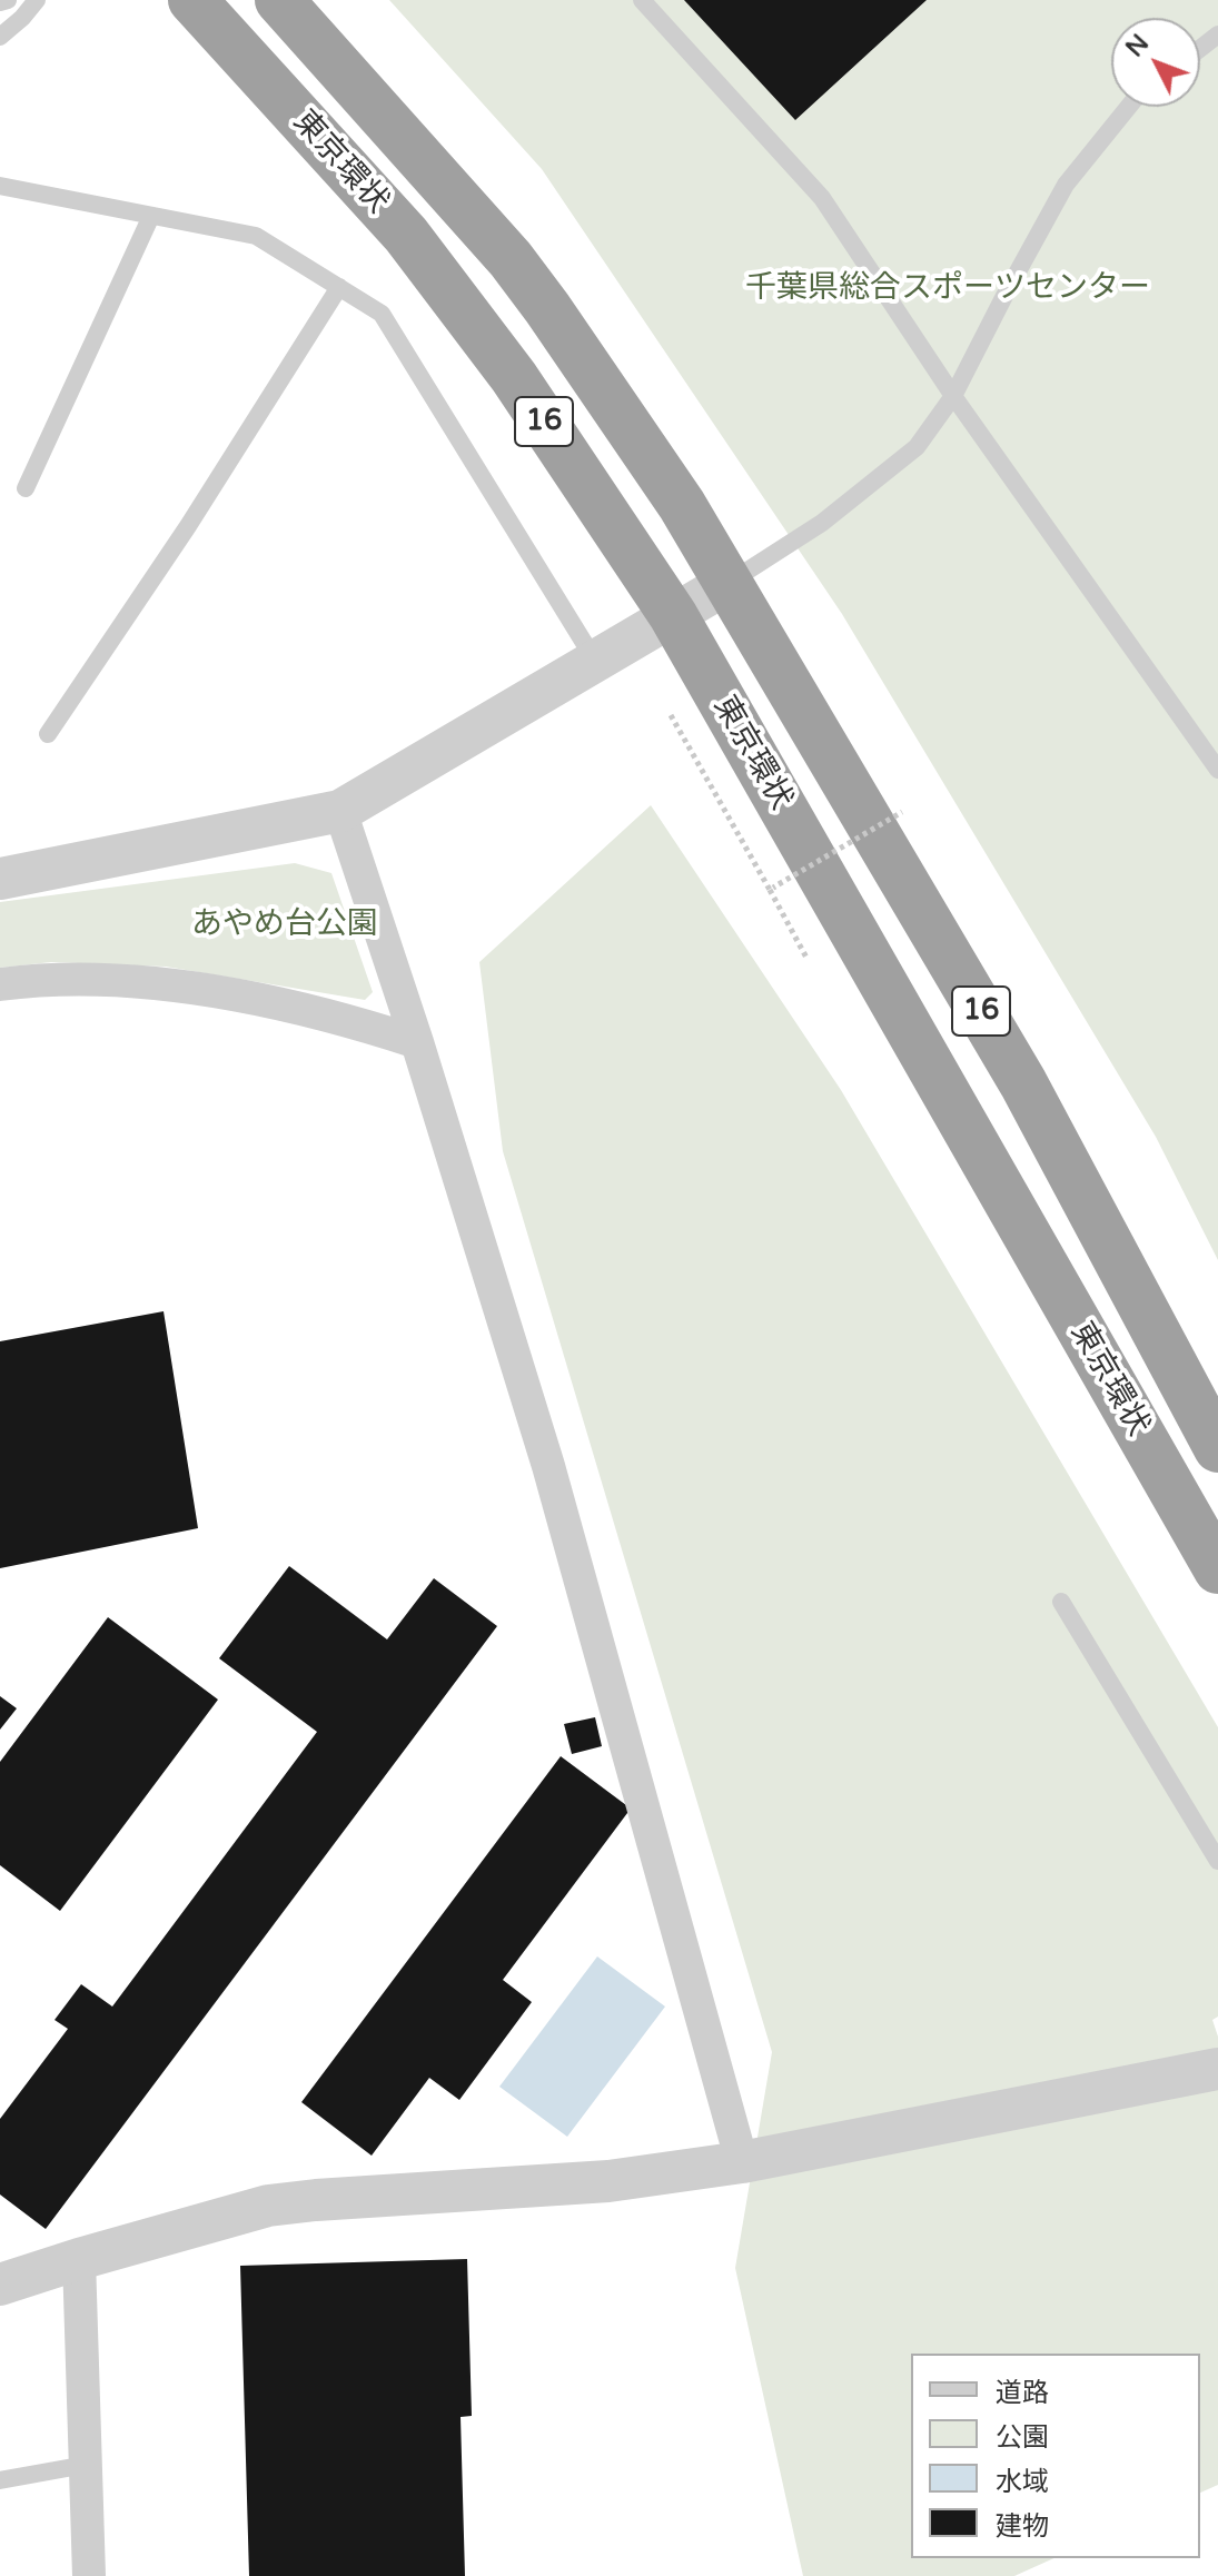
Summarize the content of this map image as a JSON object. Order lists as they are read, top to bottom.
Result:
{
  "streets": {
    "highway": ["東京環状", "16"]
  },
  "parks": ["千葉県総合スポーツセンター", "あやめ台公園"],
  "legend": [
    "道路",
    "公園",
    "水域",
    "建物"
  ],
  "north": "top left"
}
